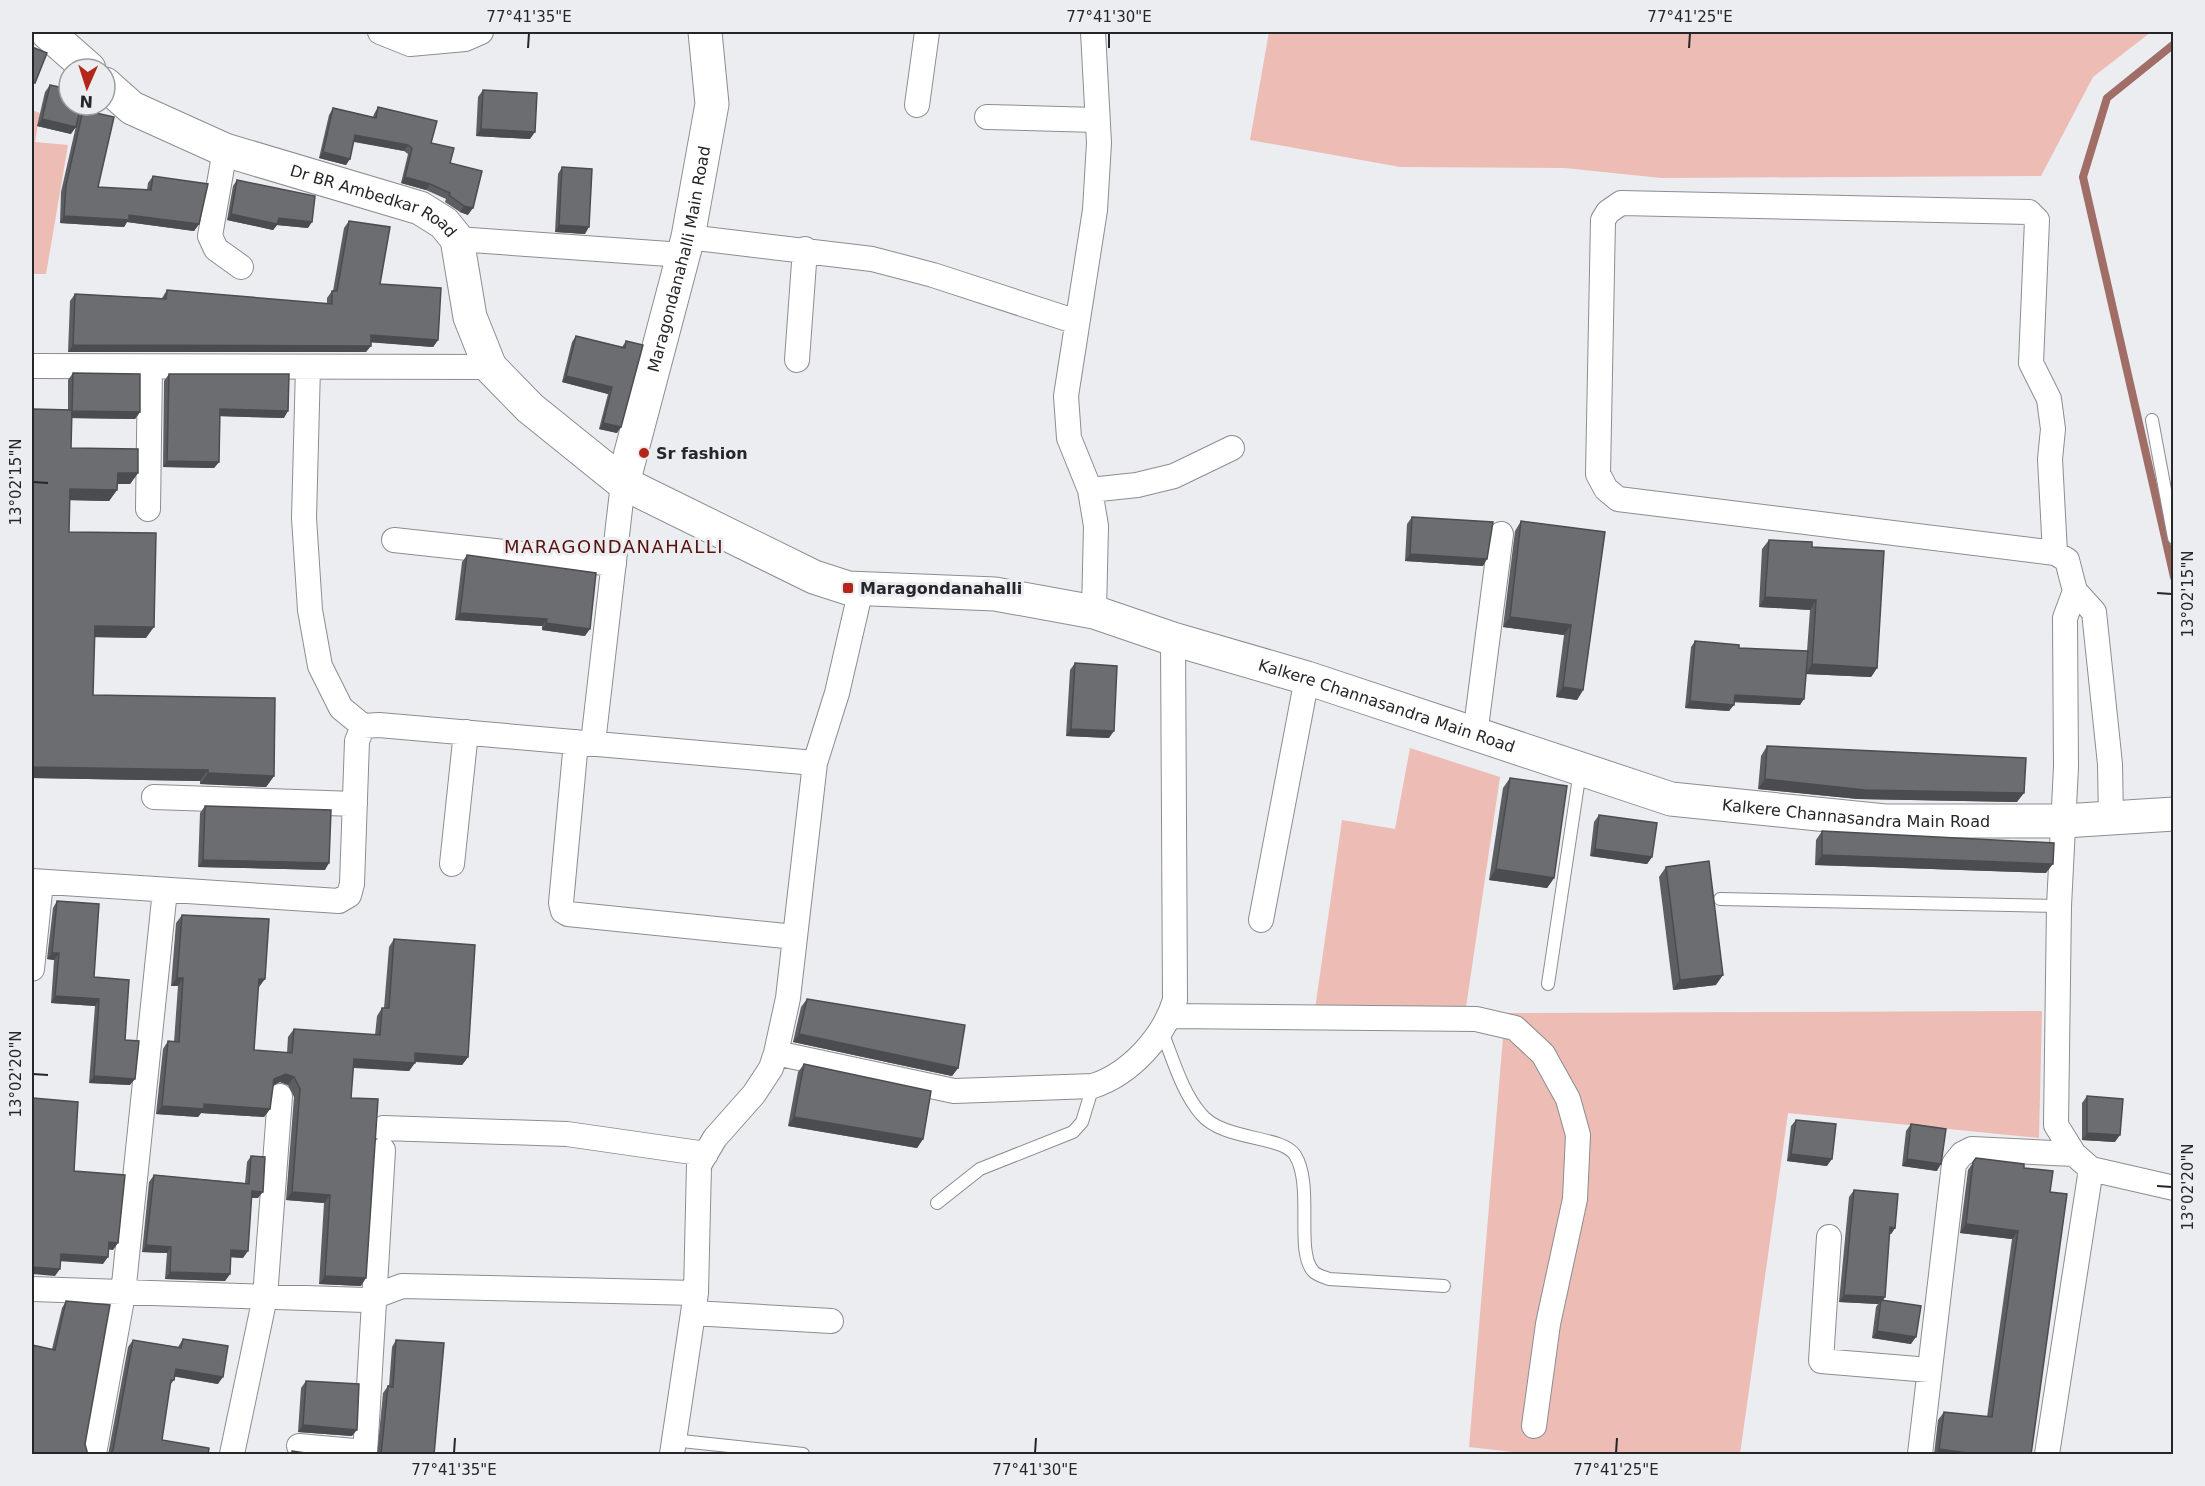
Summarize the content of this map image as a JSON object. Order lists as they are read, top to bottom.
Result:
{
  "streets": {
    "main road": ["Dr BR Ambedkar Road", "Maragondanahalli Main Road", "Kalkere Channasandra Main Road"]
  },
  "crossings": [
    ["Dr BR Ambedkar Road", "Maragondanahalli Main Road"],
    ["Dr BR Ambedkar Road", "Kalkere Channasandra Main Road"],
    ["Maragondanahalli Main Road", "Kalkere Channasandra Main Road"]
  ],
  "districts": ["MARAGONDANAHALLI"],
  "places": {
    "other": ["Sr fashion"],
    "transit": ["Maragondanahalli"]
  },
  "north": "bottom",
  "coordinates": [
    "77°41'35\"E",
    "77°41'30\"E",
    "77°41'25\"E",
    "13°02'15\"N",
    "13°02'20\"N"
  ]
}
